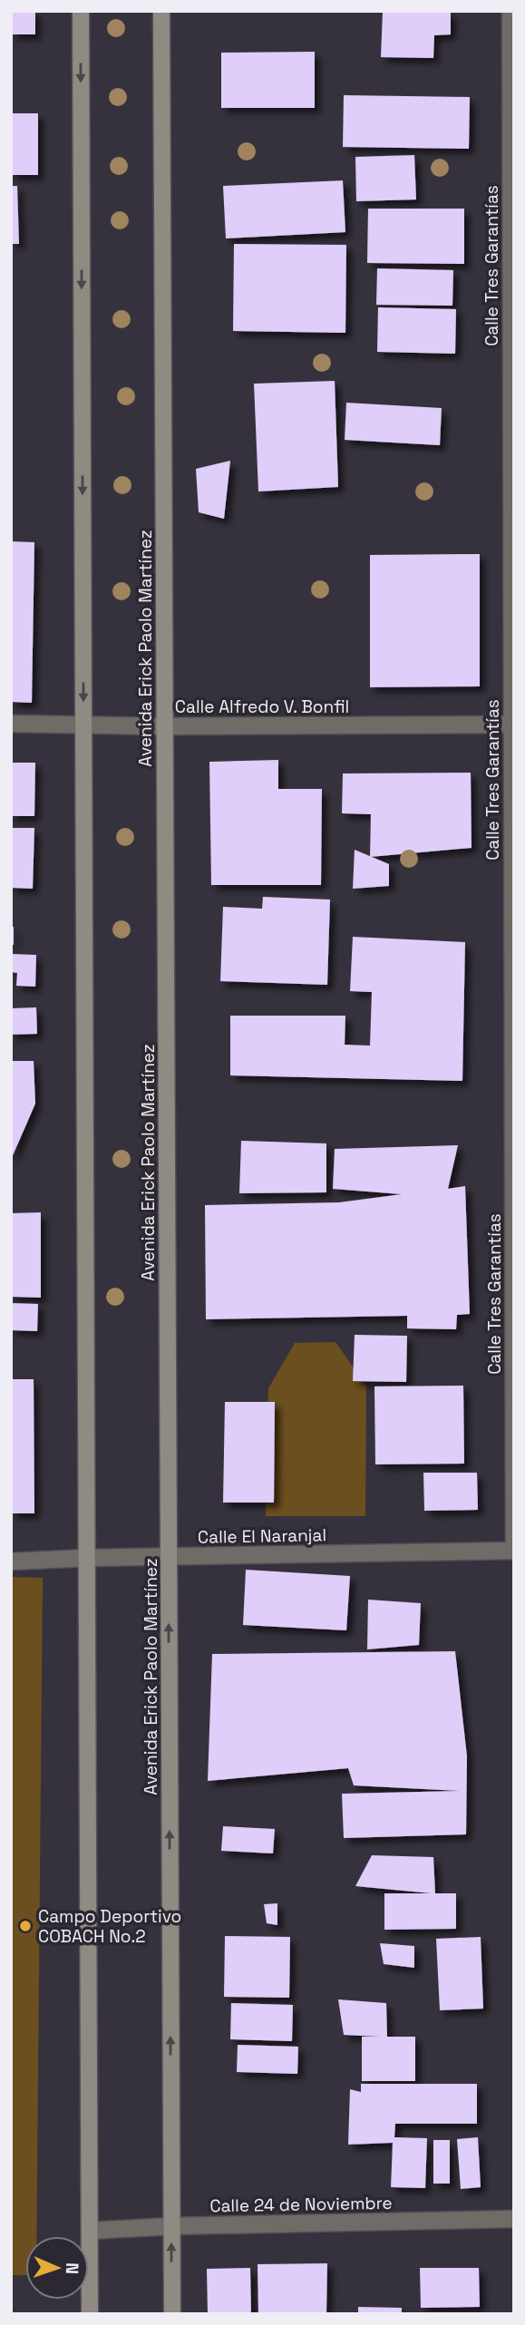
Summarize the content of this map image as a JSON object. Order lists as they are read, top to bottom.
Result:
{
  "streets": {
    "main road": ["Avenida Erick Paolo Martínez"],
    "street": [
      "Calle Tres Garantías",
      "Calle Alfredo V. Bonfil",
      "Calle El Naranjal",
      "Calle 24 de Noviembre"
    ]
  },
  "crossings": [
    ["Calle Tres Garantías", "Calle Alfredo V. Bonfil"],
    ["Calle Tres Garantías", "Calle El Naranjal"],
    ["Avenida Erick Paolo Martínez", "Calle Alfredo V. Bonfil"],
    ["Avenida Erick Paolo Martínez", "Calle El Naranjal"],
    ["Avenida Erick Paolo Martínez", "Calle 24 de Noviembre"]
  ],
  "places": ["Campo Deportivo COBACH No.2"],
  "north": "right"
}
